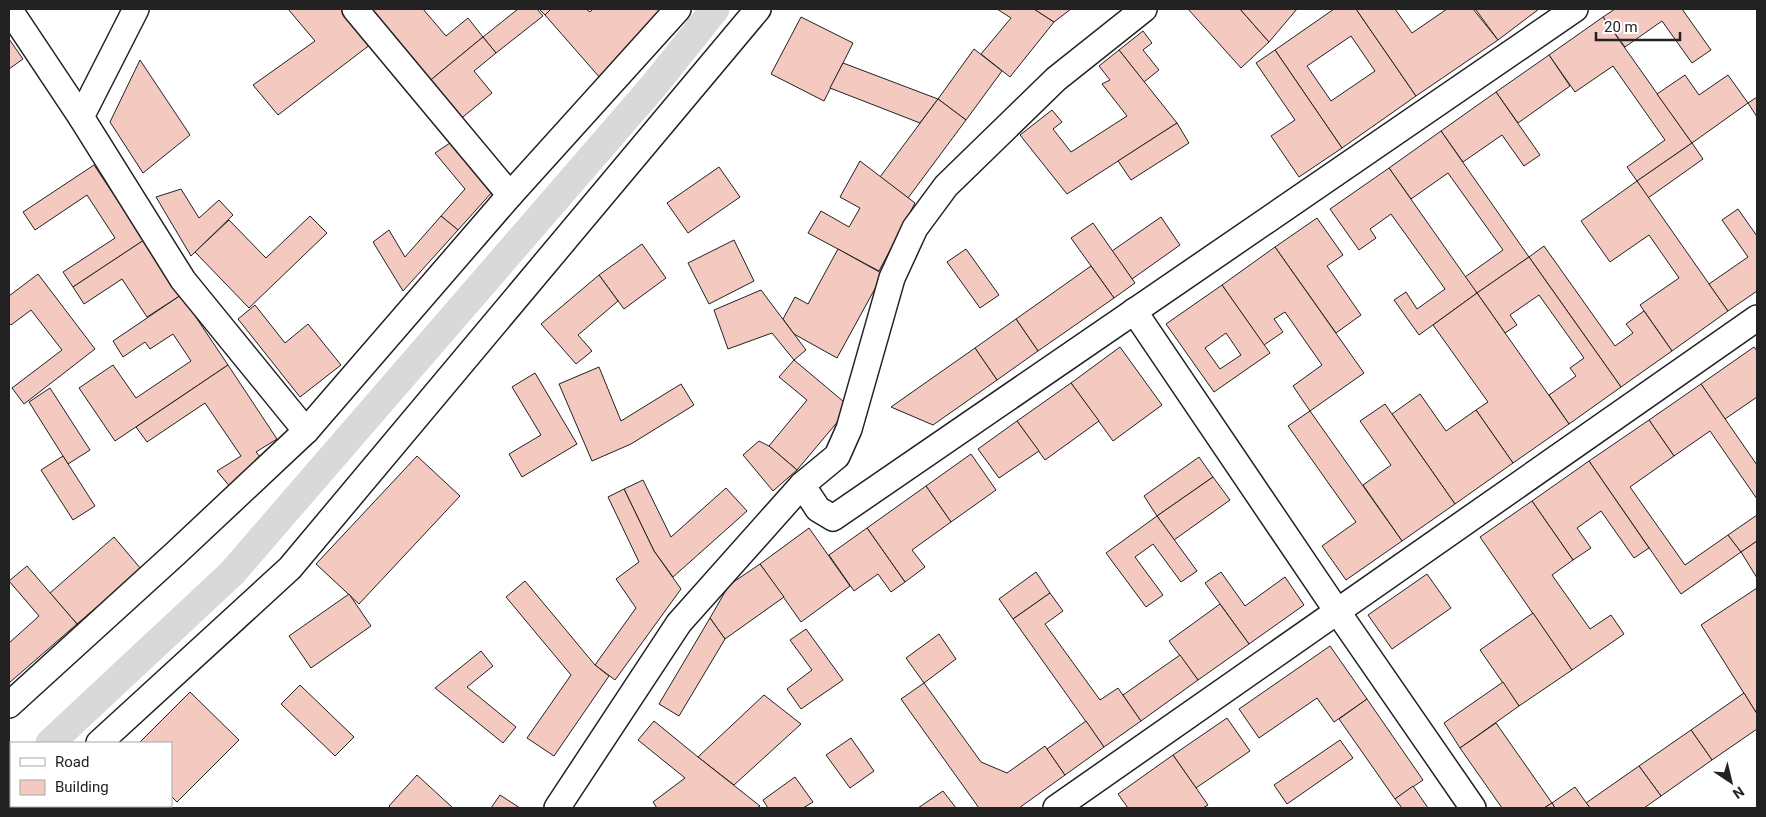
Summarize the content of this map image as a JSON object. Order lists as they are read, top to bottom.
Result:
{
  "legend": ["Road", "Building"],
  "scale_bar": "20 m",
  "north": "bottom right"
}
